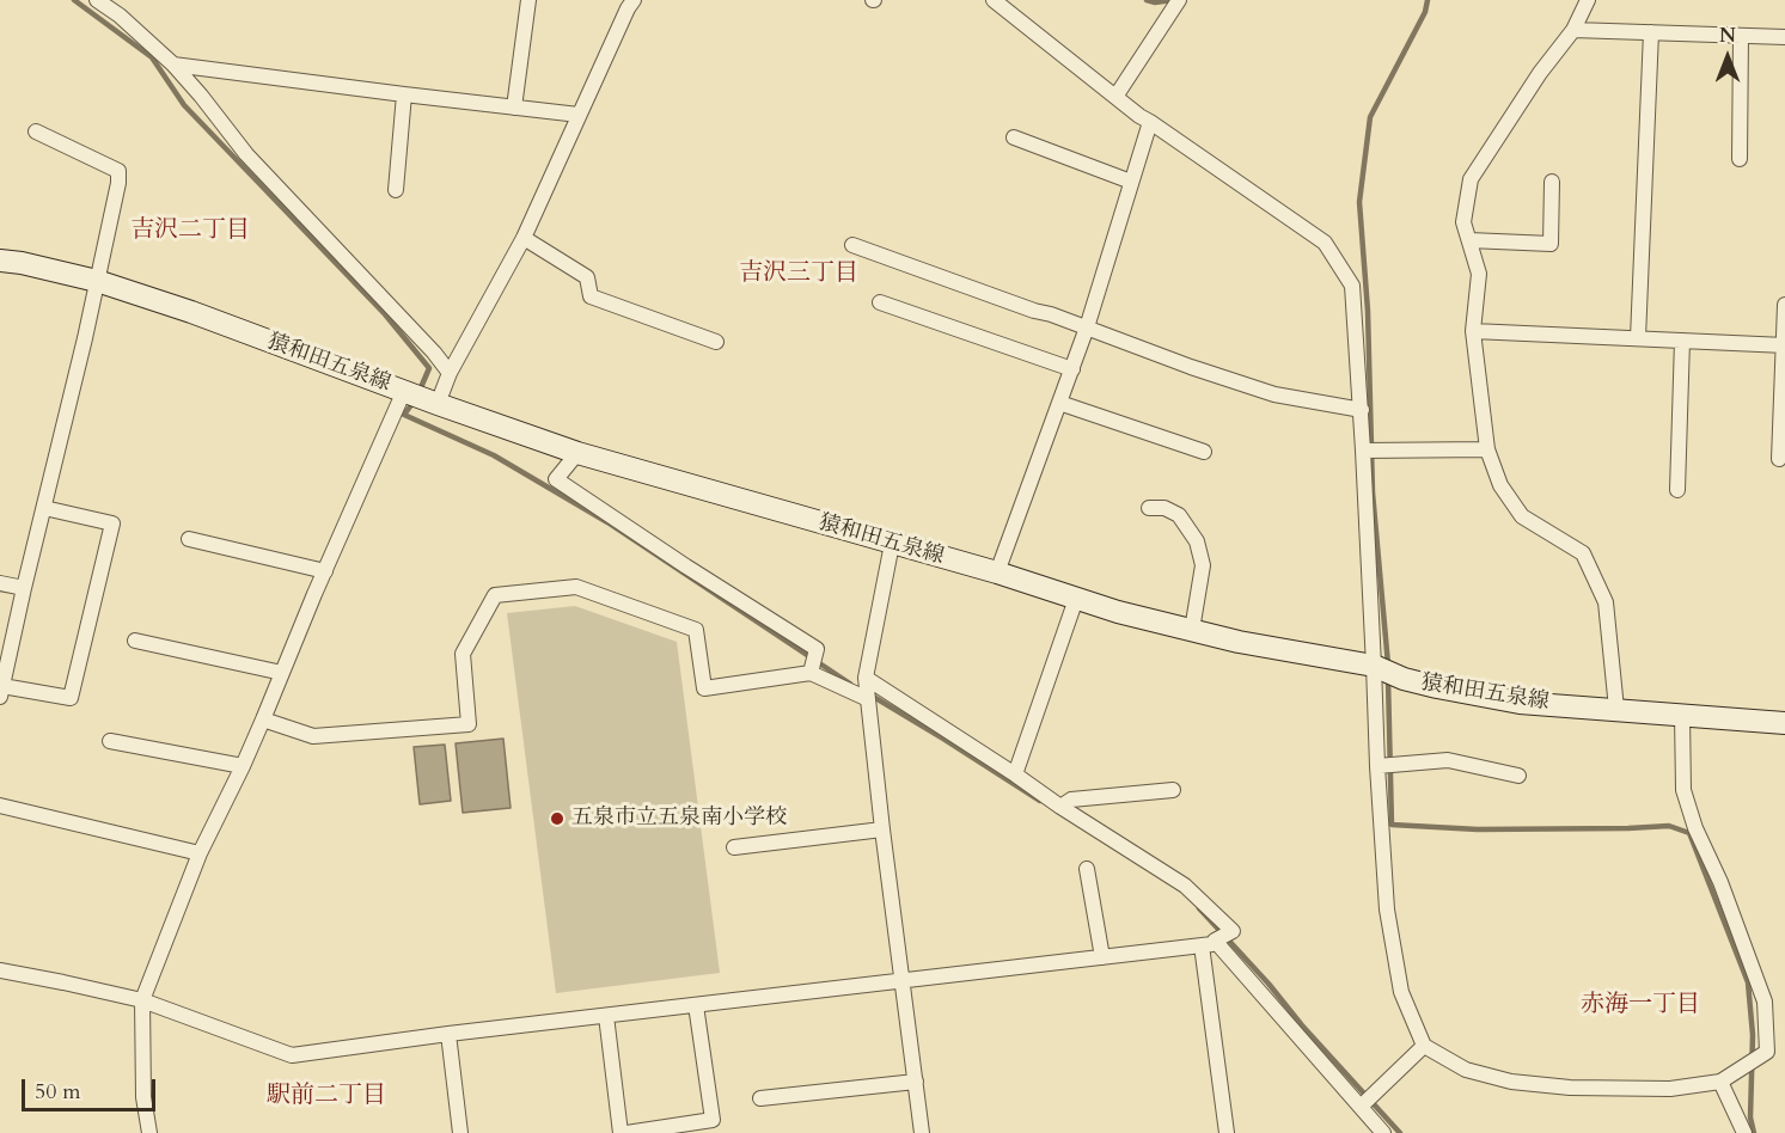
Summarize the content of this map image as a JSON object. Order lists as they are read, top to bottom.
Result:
{
  "streets": {
    "main road": ["猿和田五泉線"]
  },
  "districts": [
    "吉沢二丁目",
    "吉沢三丁目",
    "赤海一丁目",
    "駅前二丁目"
  ],
  "places": ["五泉市立五泉南小学校"],
  "scale_bar": "50 m",
  "north": "top"
}
